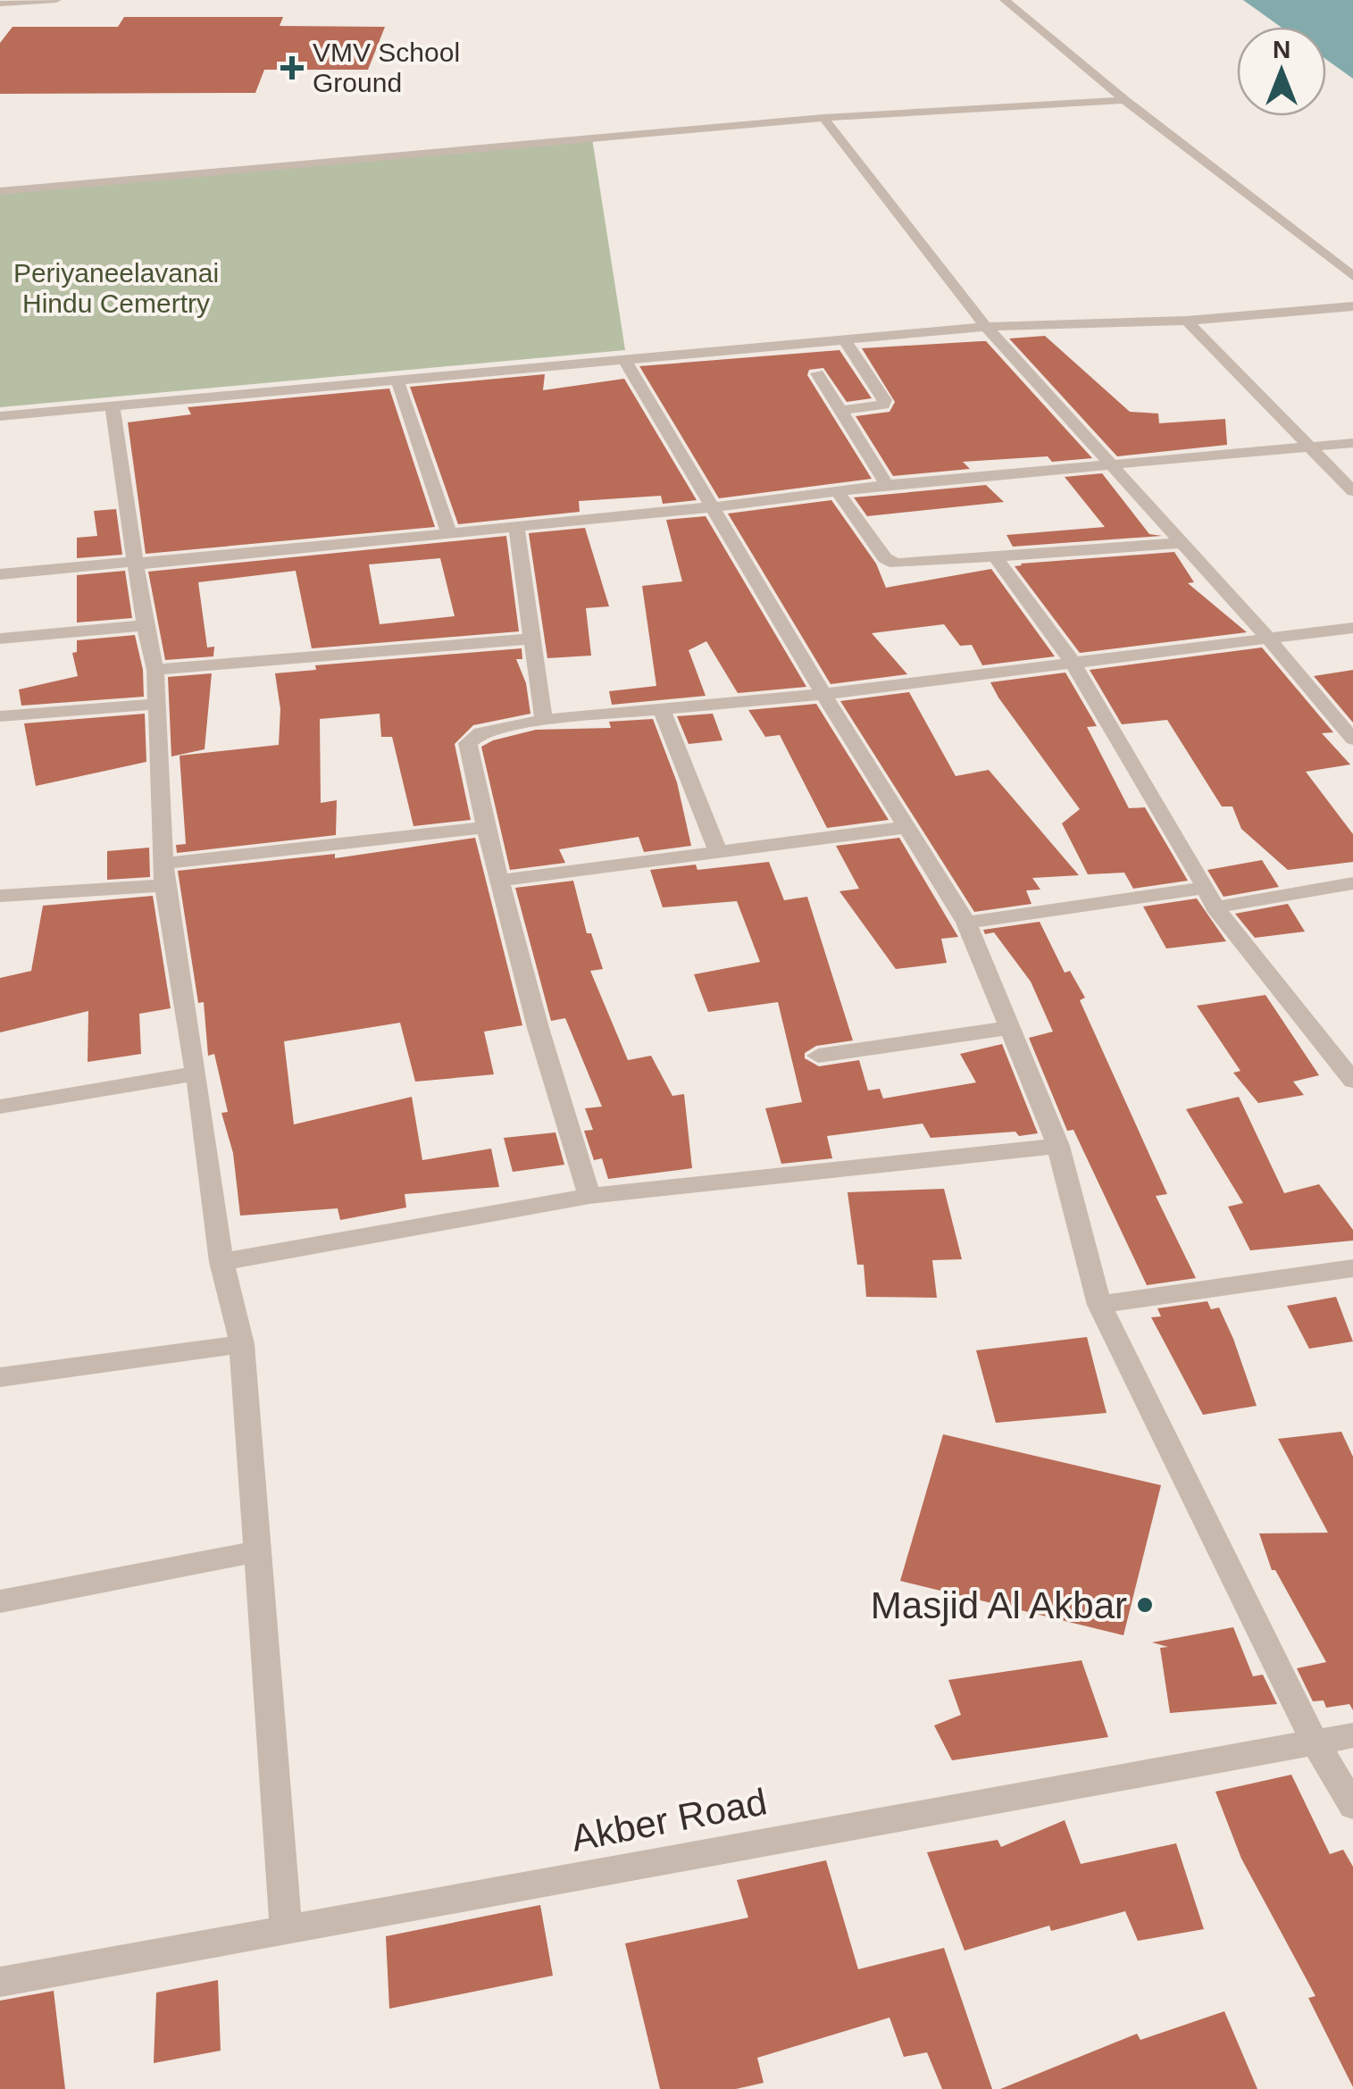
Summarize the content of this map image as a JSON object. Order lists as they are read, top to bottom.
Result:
{
  "streets": {
    "street": ["Akber Road"]
  },
  "parks": ["Periyaneelavanai Hindu Cemertry"],
  "places": {
    "health": ["VMV School Ground"],
    "other": ["Masjid Al Akbar"]
  },
  "north": "top"
}
